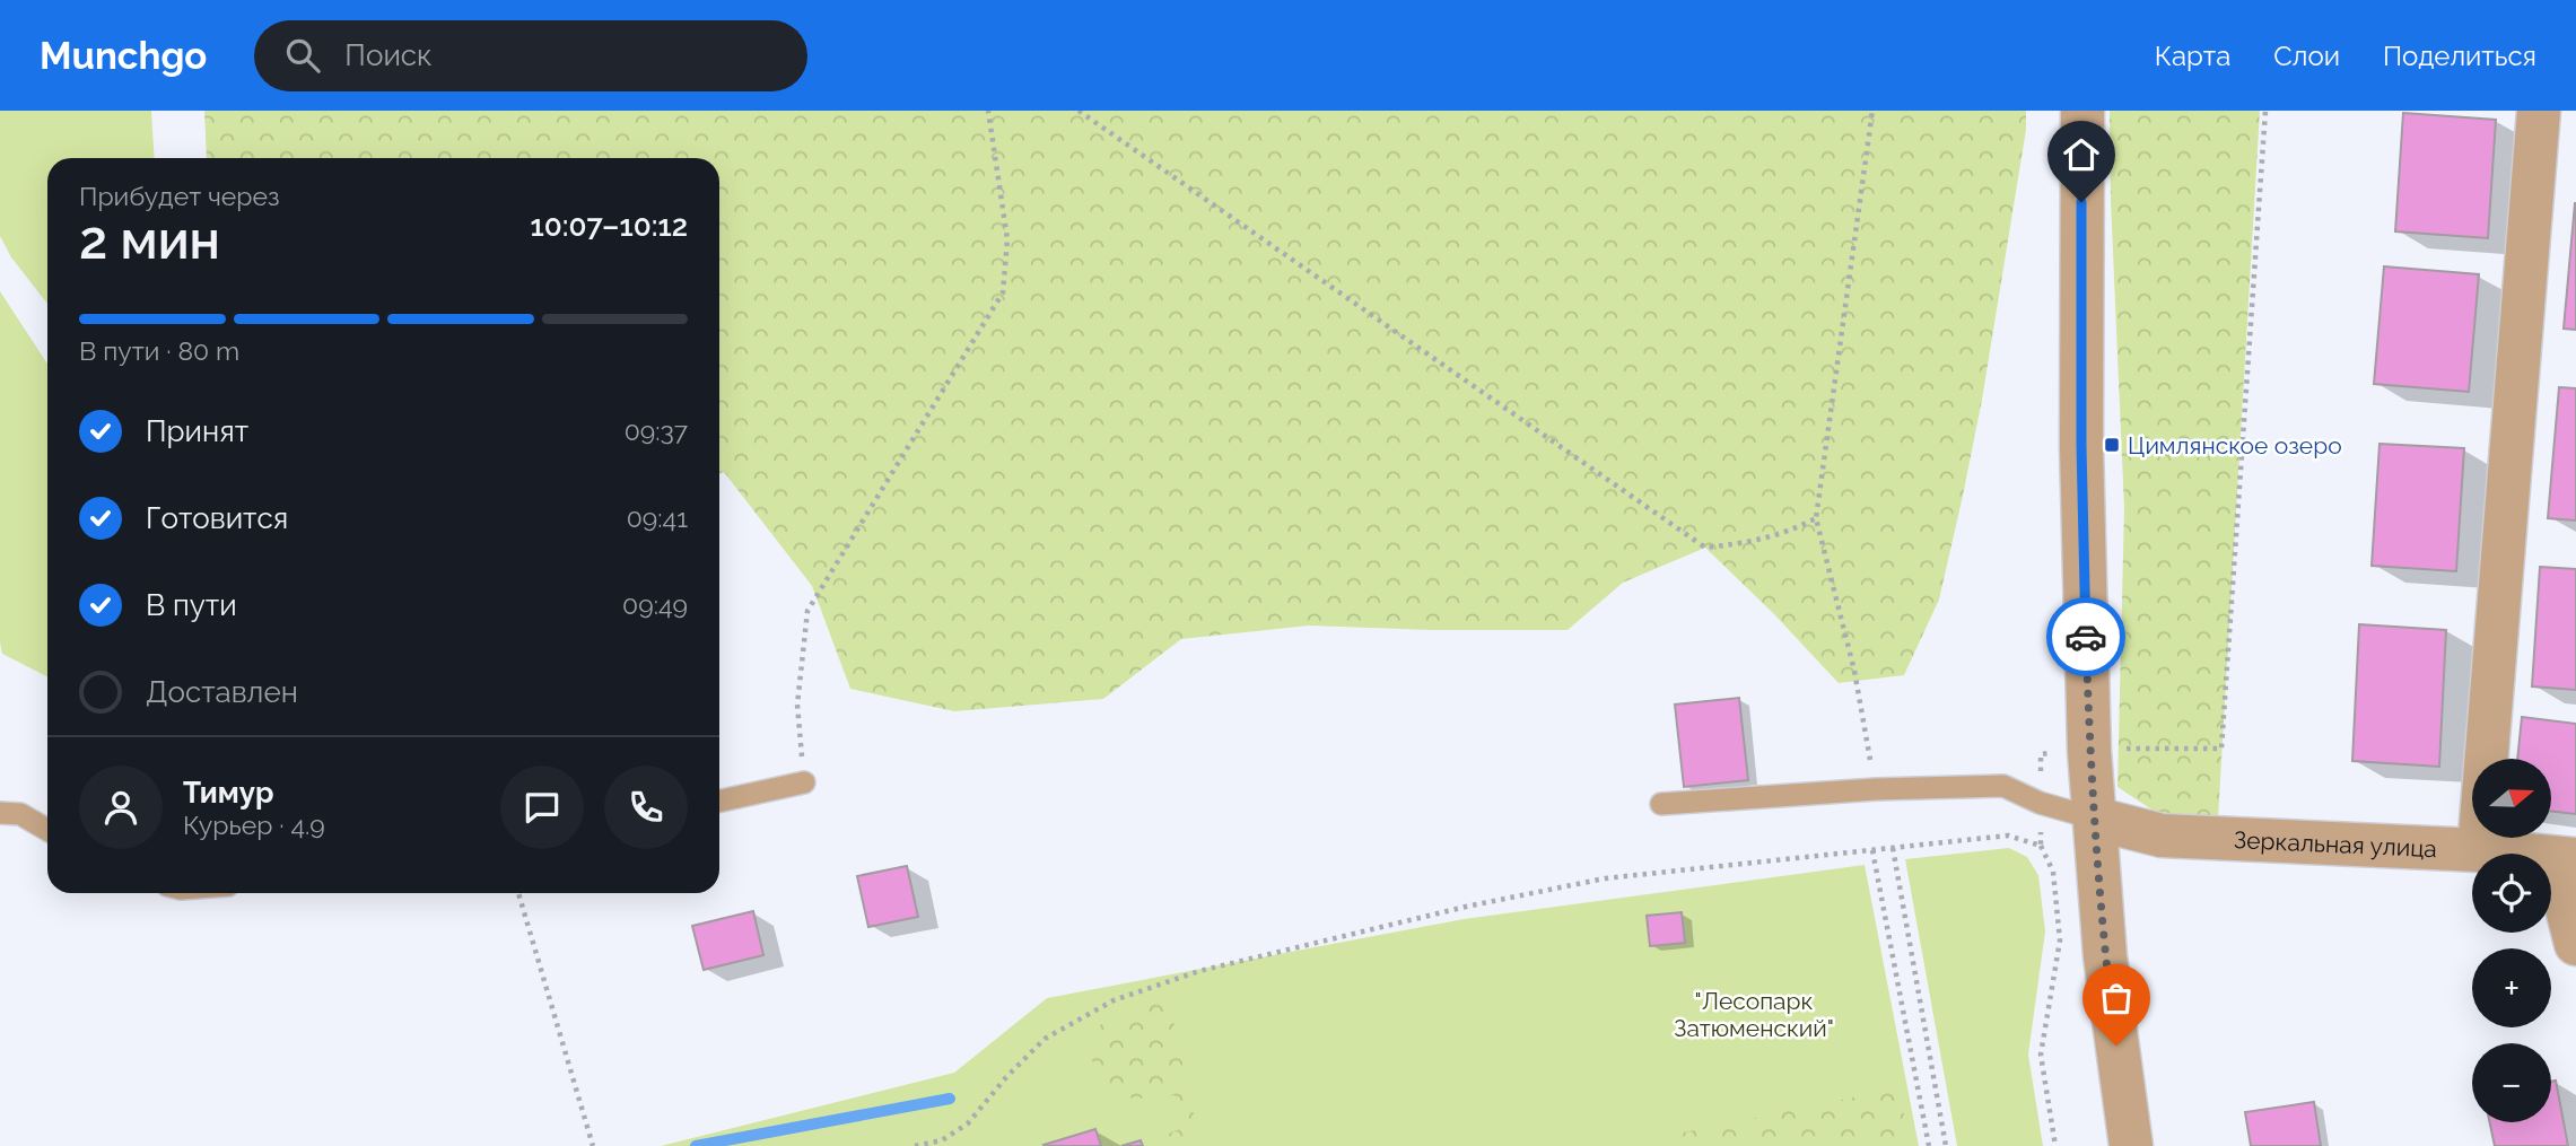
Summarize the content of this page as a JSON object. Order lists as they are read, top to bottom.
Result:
{
  "streets": {
    "street": ["Зеркальная улица"]
  },
  "parks": ["\"Лесопарк Затюменский\""],
  "places": {
    "transit": ["Цимлянское озеро"]
  },
  "north": "right",
  "page": {
    "header": "Munchgo",
    "search": "Поиск",
    "nav": ["Карта", "Слои", "Поделиться"],
    "heading": ["2 мин", "Прибудет через", "10:07–10:12"],
    "panel": ["Тимур", "Курьер · 4.9"],
    "bar": "В пути · 80 m",
    "list": [
      ["Принят", "09:37"],
      ["Готовится", "09:41"],
      ["В пути", "09:49"],
      "Доставлен"
    ],
    "map_buttons": ["+", "−"]
  }
}
